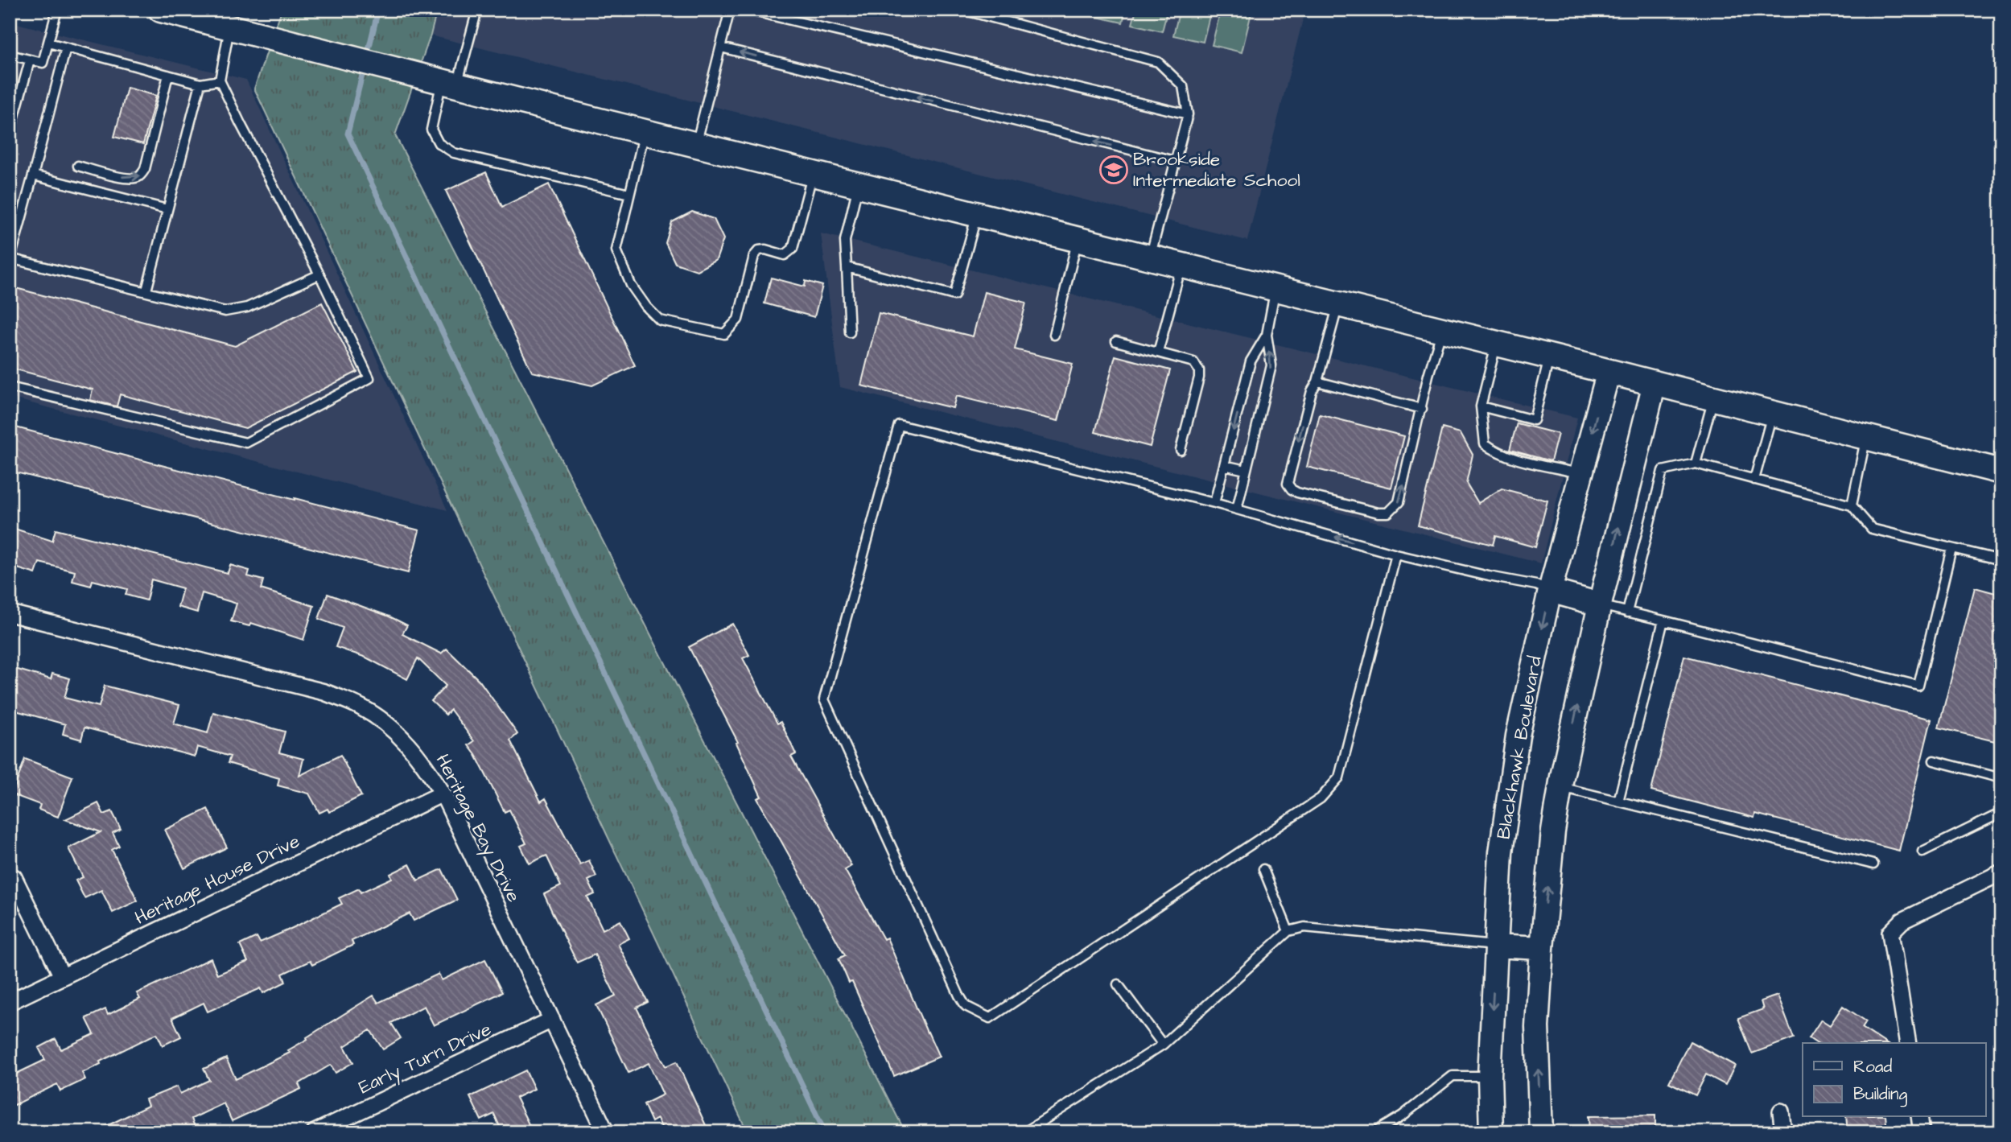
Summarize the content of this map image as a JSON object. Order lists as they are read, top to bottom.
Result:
{
  "streets": {
    "main road": ["Blackhawk Boulevard"],
    "street": ["Heritage Bay Drive", "Heritage House Drive", "Early Turn Drive"]
  },
  "crossings": [
    ["Heritage Bay Drive", "Heritage House Drive"],
    ["Heritage Bay Drive", "Early Turn Drive"]
  ],
  "places": {
    "school or university": ["Brookside Intermediate School"]
  },
  "legend": ["Road", "Building"]
}
